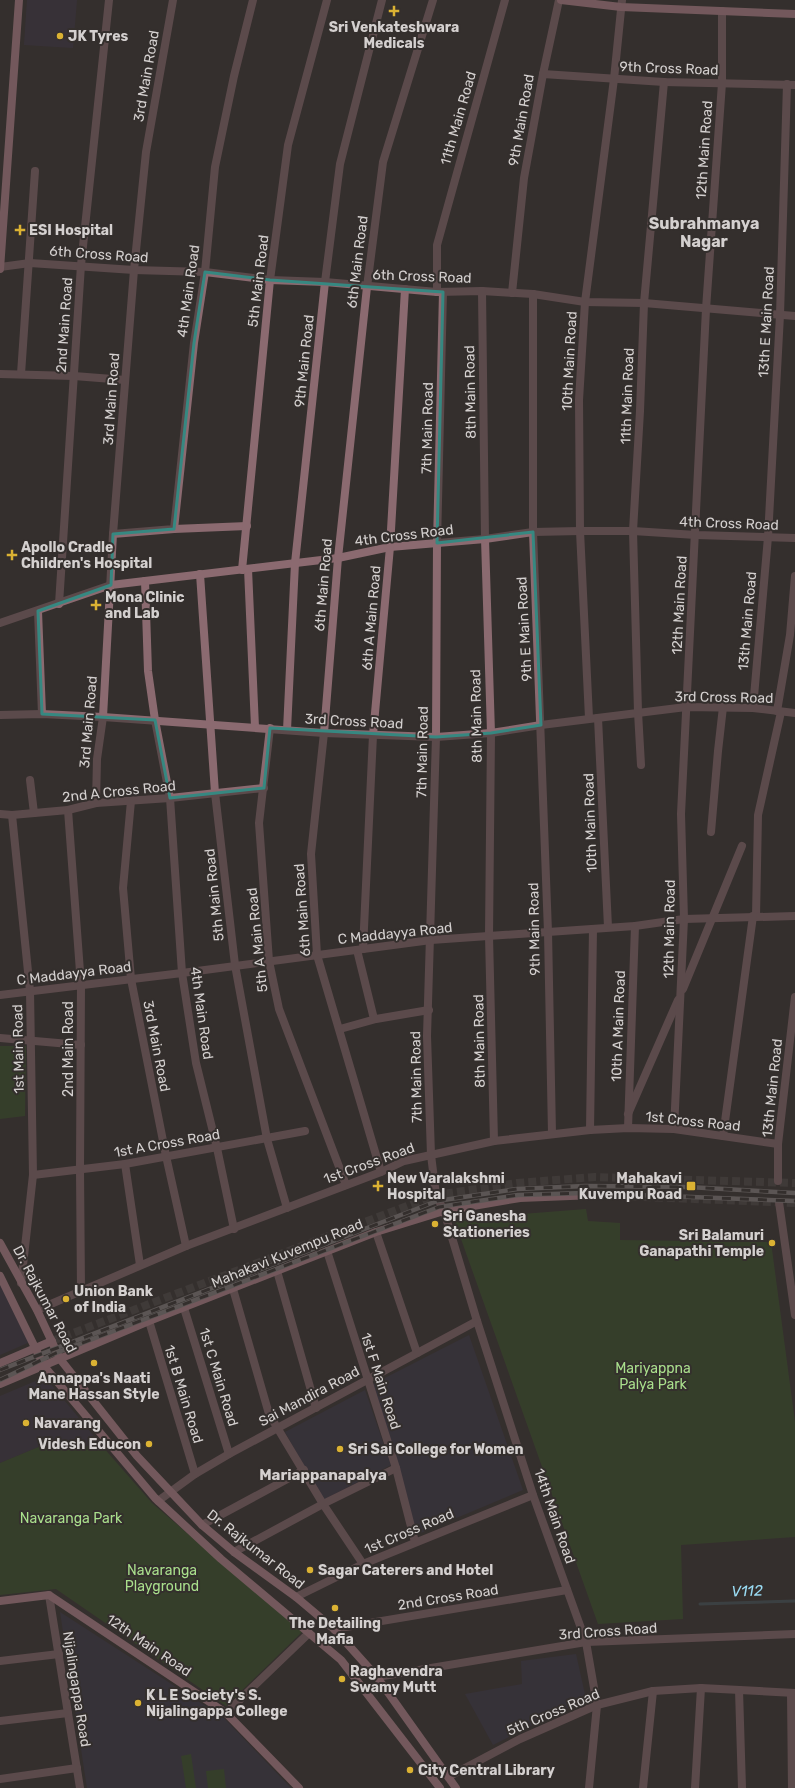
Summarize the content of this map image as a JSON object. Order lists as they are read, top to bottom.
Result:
{
  "streets": {
    "main road": ["12th Main Road", "Mahakavi Kuvempu Road", "Dr. Rajkumar Road"],
    "street": [
      "9th Cross Road",
      "3rd Main Road",
      "11th Main Road",
      "9th Main Road",
      "6th Cross Road",
      "6th Main Road",
      "5th Main Road",
      "4th Main Road",
      "13th E Main Road",
      "2nd Main Road",
      "10th Main Road",
      "8th Main Road",
      "7th Main Road",
      "4th Cross Road",
      "6th A Main Road",
      "13th Main Road",
      "9th E Main Road",
      "3rd Cross Road",
      "2nd A Cross Road",
      "C Maddayya Road",
      "5th A Main Road",
      "10th A Main Road",
      "1st Main Road",
      "1st Cross Road",
      "1st A Cross Road",
      "1st C Main Road",
      "1st F Main Road",
      "1st B Main Road",
      "Sai Mandira Road",
      "14th Main Road",
      "2nd Cross Road",
      "Nijalingappa Road",
      "5th Cross Road"
    ]
  },
  "crossings": [
    ["9th Cross Road", "11th Main Road"],
    ["9th Cross Road", "9th Main Road"],
    ["9th Cross Road", "12th Main Road"],
    ["9th Cross Road", "13th E Main Road"],
    ["9th Cross Road", "10th Main Road"],
    ["3rd Main Road", "6th Cross Road"],
    ["3rd Main Road", "4th Cross Road"],
    ["3rd Main Road", "3rd Cross Road"],
    ["3rd Main Road", "2nd A Cross Road"],
    ["3rd Main Road", "C Maddayya Road"],
    ["3rd Main Road", "1st Cross Road"],
    ["3rd Main Road", "1st A Cross Road"],
    ["11th Main Road", "6th Cross Road"],
    ["11th Main Road", "7th Main Road"],
    ["11th Main Road", "4th Cross Road"],
    ["11th Main Road", "3rd Cross Road"],
    ["9th Main Road", "6th Cross Road"],
    ["9th Main Road", "4th Cross Road"],
    ["9th Main Road", "9th E Main Road"],
    ["9th Main Road", "3rd Cross Road"],
    ["9th Main Road", "C Maddayya Road"],
    ["9th Main Road", "1st Cross Road"],
    ["12th Main Road", "6th Cross Road"],
    ["12th Main Road", "4th Cross Road"],
    ["12th Main Road", "3rd Cross Road"],
    ["12th Main Road", "C Maddayya Road"],
    ["12th Main Road", "1st Cross Road"],
    ["12th Main Road", "Nijalingappa Road"],
    ["6th Cross Road", "6th Main Road"],
    ["6th Cross Road", "5th Main Road"],
    ["6th Cross Road", "4th Main Road"],
    ["6th Cross Road", "13th E Main Road"],
    ["6th Cross Road", "2nd Main Road"],
    ["6th Cross Road", "10th Main Road"],
    ["6th Cross Road", "8th Main Road"],
    ["6th Cross Road", "7th Main Road"],
    ["6th Cross Road", "6th A Main Road"],
    ["6th Main Road", "4th Cross Road"],
    ["6th Main Road", "3rd Cross Road"],
    ["6th Main Road", "C Maddayya Road"],
    ["6th Main Road", "1st Cross Road"],
    ["5th Main Road", "4th Cross Road"],
    ["5th Main Road", "3rd Cross Road"],
    ["5th Main Road", "2nd A Cross Road"],
    ["5th Main Road", "C Maddayya Road"],
    ["5th Main Road", "1st Cross Road"],
    ["5th Main Road", "1st A Cross Road"],
    ["4th Main Road", "4th Cross Road"],
    ["4th Main Road", "3rd Cross Road"],
    ["4th Main Road", "2nd A Cross Road"],
    ["4th Main Road", "C Maddayya Road"],
    ["4th Main Road", "1st Cross Road"],
    ["4th Main Road", "1st A Cross Road"],
    ["13th E Main Road", "4th Cross Road"],
    ["13th E Main Road", "13th Main Road"],
    ["2nd Main Road", "4th Cross Road"],
    ["2nd Main Road", "2nd A Cross Road"],
    ["2nd Main Road", "C Maddayya Road"],
    ["2nd Main Road", "1st Cross Road"],
    ["2nd Main Road", "1st A Cross Road"],
    ["10th Main Road", "4th Cross Road"],
    ["10th Main Road", "3rd Cross Road"],
    ["10th Main Road", "C Maddayya Road"],
    ["8th Main Road", "4th Cross Road"],
    ["8th Main Road", "3rd Cross Road"],
    ["8th Main Road", "C Maddayya Road"],
    ["8th Main Road", "1st Cross Road"],
    ["7th Main Road", "4th Cross Road"],
    ["7th Main Road", "3rd Cross Road"],
    ["7th Main Road", "C Maddayya Road"],
    ["7th Main Road", "1st Cross Road"],
    ["7th Main Road", "Mahakavi Kuvempu Road"],
    ["7th Main Road", "14th Main Road"],
    ["4th Cross Road", "6th A Main Road"],
    ["4th Cross Road", "13th Main Road"],
    ["4th Cross Road", "9th E Main Road"],
    ["6th A Main Road", "3rd Cross Road"],
    ["6th A Main Road", "C Maddayya Road"],
    ["13th Main Road", "3rd Cross Road"],
    ["13th Main Road", "1st Cross Road"],
    ["9th E Main Road", "3rd Cross Road"],
    ["3rd Cross Road", "5th A Main Road"],
    ["3rd Cross Road", "Dr. Rajkumar Road"],
    ["3rd Cross Road", "14th Main Road"],
    ["2nd A Cross Road", "5th A Main Road"],
    ["2nd A Cross Road", "1st Main Road"],
    ["C Maddayya Road", "5th A Main Road"],
    ["C Maddayya Road", "10th A Main Road"],
    ["C Maddayya Road", "1st Main Road"],
    ["5th A Main Road", "1st Cross Road"],
    ["10th A Main Road", "1st Cross Road"],
    ["1st Main Road", "1st A Cross Road"],
    ["1st Main Road", "Dr. Rajkumar Road"],
    ["1st Cross Road", "Dr. Rajkumar Road"],
    ["1st Cross Road", "1st F Main Road"],
    ["1st Cross Road", "14th Main Road"],
    ["Mahakavi Kuvempu Road", "Dr. Rajkumar Road"],
    ["Mahakavi Kuvempu Road", "1st C Main Road"],
    ["Mahakavi Kuvempu Road", "1st F Main Road"],
    ["Mahakavi Kuvempu Road", "1st B Main Road"],
    ["Mahakavi Kuvempu Road", "14th Main Road"],
    ["Dr. Rajkumar Road", "Sai Mandira Road"],
    ["Dr. Rajkumar Road", "2nd Cross Road"],
    ["Dr. Rajkumar Road", "5th Cross Road"],
    ["1st C Main Road", "Sai Mandira Road"],
    ["1st F Main Road", "Sai Mandira Road"],
    ["1st B Main Road", "Sai Mandira Road"],
    ["Sai Mandira Road", "14th Main Road"],
    ["14th Main Road", "2nd Cross Road"],
    ["14th Main Road", "5th Cross Road"]
  ],
  "districts": ["Subrahmanya Nagar", "Mariappanapalya"],
  "water": ["V112"],
  "parks": ["Mariyappna Palya Park", "Navaranga Park", "Navaranga Playground"],
  "places": {
    "health": [
      "Sri Venkateshwara Medicals",
      "ESI Hospital",
      "Apollo Cradle Children's Hospital",
      "Mona Clinic and Lab",
      "New Varalakshmi Hospital"
    ],
    "other": [
      "JK Tyres",
      "Sri Ganesha Stationeries",
      "Sri Balamuri Ganapathi Temple",
      "Union Bank of India",
      "Annappa's Naati Mane Hassan Style",
      "Navarang",
      "Videsh Educon",
      "Sri Sai College for Women",
      "Sagar Caterers and Hotel",
      "The Detailing Mafia",
      "Raghavendra Swamy Mutt",
      "K L E Society's S. Nijalingappa College",
      "City Central Library"
    ],
    "transit": ["Mahakavi Kuvempu Road"]
  }
}
